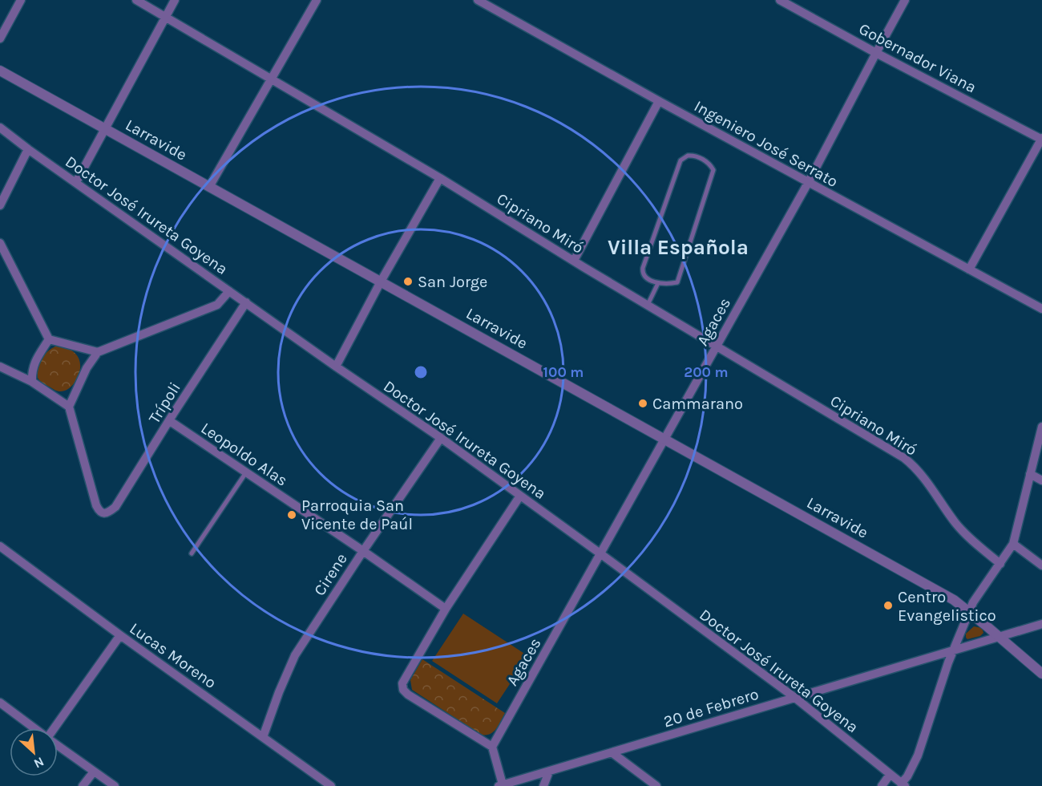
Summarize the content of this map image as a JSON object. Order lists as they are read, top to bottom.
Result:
{
  "streets": {
    "street": [
      "Gobernador Viana",
      "Larravide",
      "Ingeniero José Serrato",
      "Doctor José Irureta Goyena",
      "Cipriano Miró",
      "Agaces",
      "Trípoli",
      "Leopoldo Alas",
      "Cirene",
      "Lucas Moreno",
      "20 de Febrero"
    ]
  },
  "crossings": [
    ["Gobernador Viana", "Agaces"],
    ["Larravide", "Agaces"],
    ["Larravide", "20 de Febrero"],
    ["Ingeniero José Serrato", "Agaces"],
    ["Doctor José Irureta Goyena", "Agaces"],
    ["Doctor José Irureta Goyena", "Trípoli"],
    ["Doctor José Irureta Goyena", "Cirene"],
    ["Doctor José Irureta Goyena", "20 de Febrero"],
    ["Cipriano Miró", "Agaces"],
    ["Trípoli", "Leopoldo Alas"],
    ["Leopoldo Alas", "Cirene"],
    ["Cirene", "Lucas Moreno"]
  ],
  "districts": ["Villa Española"],
  "places": [
    "San Jorge",
    "Cammarano",
    "Parroquia San Vicente de Paúl",
    "Centro Evangelistico"
  ],
  "north": "bottom right",
  "rings": ["100 m", "200 m"]
}
